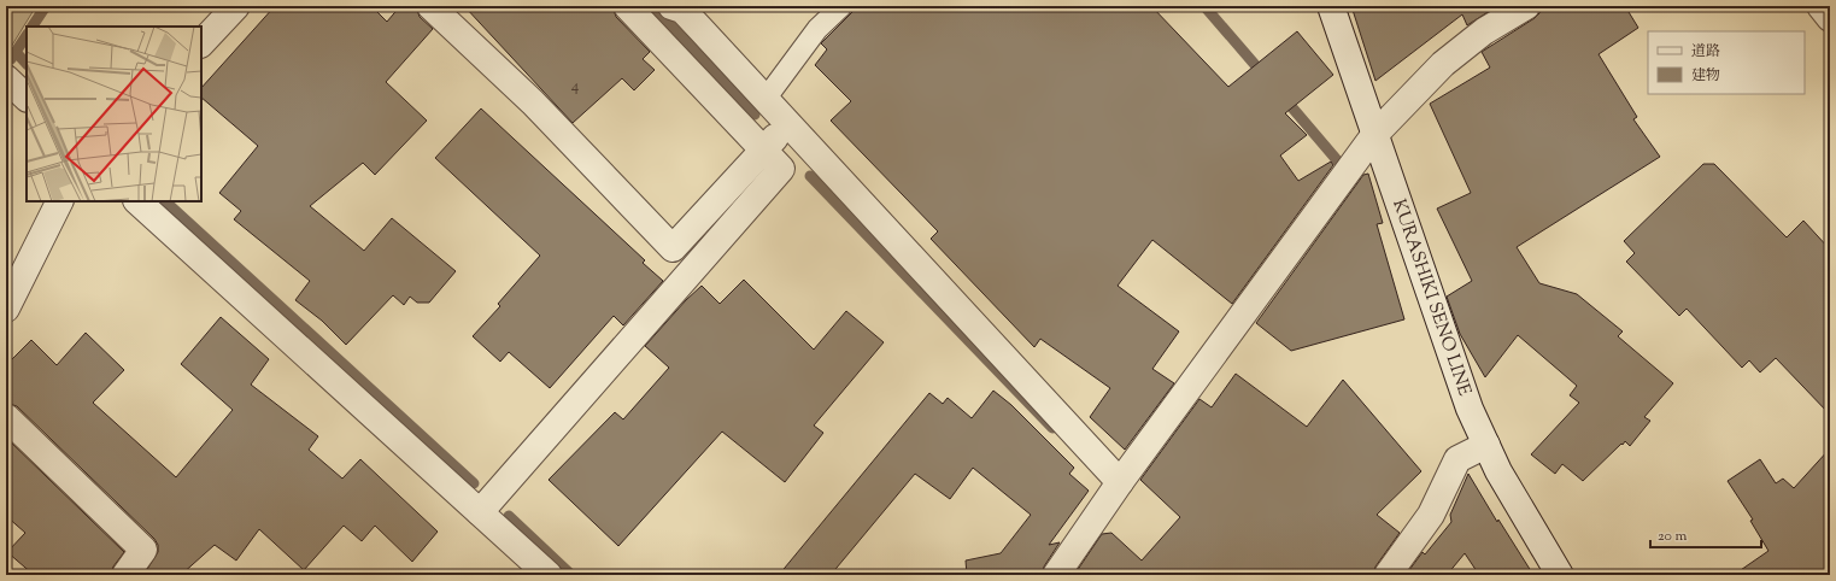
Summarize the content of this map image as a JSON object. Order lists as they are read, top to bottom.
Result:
{
  "streets": {
    "street": ["KURASHIKI SENO LINE"]
  },
  "house_numbers": ["4"],
  "legend": ["道路", "建物"],
  "scale_bar": "20 m"
}
